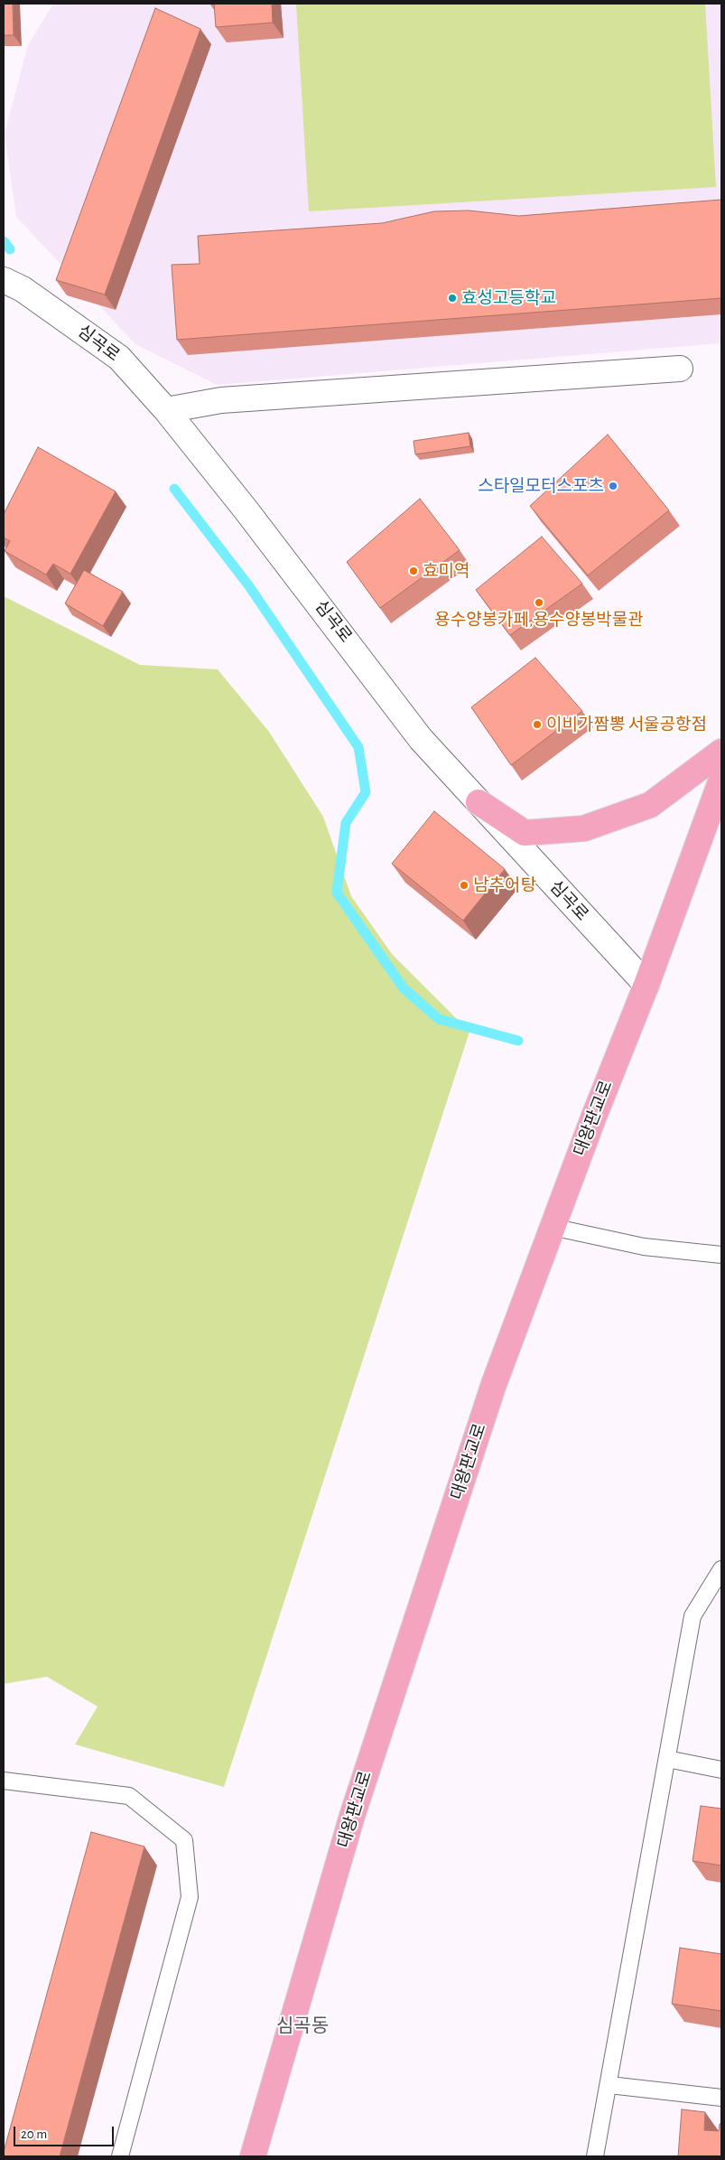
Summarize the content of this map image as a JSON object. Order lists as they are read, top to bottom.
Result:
{
  "streets": {
    "main road": ["대왕판교로"],
    "street": ["심곡로"]
  },
  "crossings": [
    ["심곡로", "대왕판교로"]
  ],
  "districts": ["심곡동"],
  "places": [
    "효성고등학교",
    "스타일모터스포츠",
    "효미역",
    "용수양봉카페,용수양봉박물관",
    "이비가짬뽕 서울공항점",
    "남추어탕"
  ],
  "scale_bar": "20 m"
}
